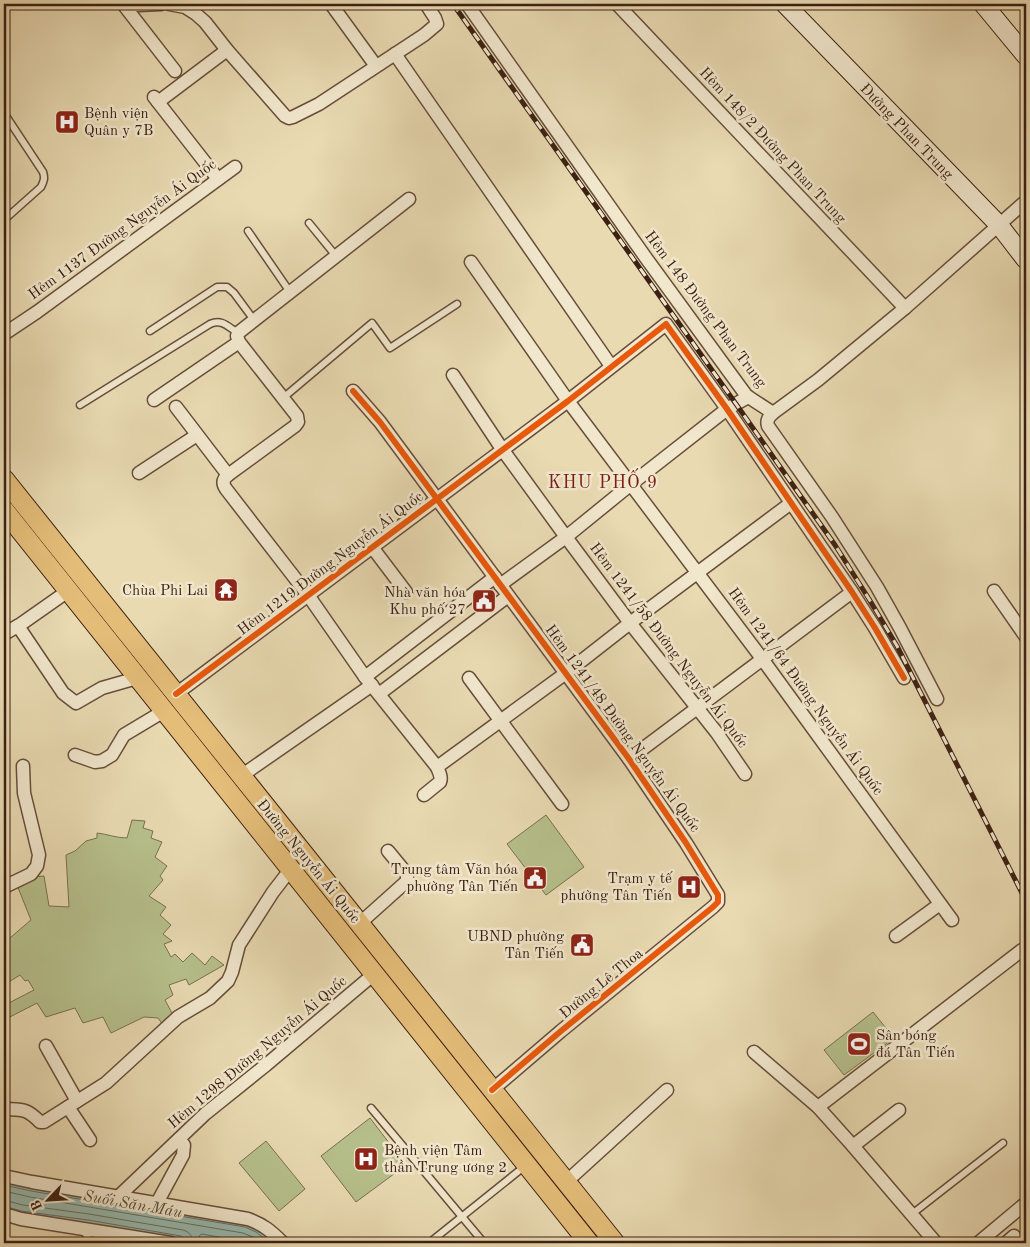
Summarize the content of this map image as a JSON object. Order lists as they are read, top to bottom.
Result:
{
  "streets": {
    "main road": ["Đường Phan Trung", "Đường Nguyễn Ái Quốc"],
    "street": [
      "Hẻm 148/2 Đường Phan Trung",
      "Hẻm 1137 Đường Nguyễn Ái Quốc",
      "Hẻm 148 Đường Phan Trung",
      "Hẻm 1219 Đường Nguyễn Ái Quốc",
      "Hẻm 1241/58 Đường Nguyễn Ái Quốc",
      "Hẻm 1241/64 Đường Nguyễn Ái Quốc",
      "Hẻm 1241/48 Đường Nguyễn Ái Quốc",
      "Đường Lê Thoa",
      "Hẻm 1298 Đường Nguyễn Ái Quốc"
    ]
  },
  "crossings": [
    ["Hẻm 1219 Đường Nguyễn Ái Quốc", "Hẻm 1241/58 Đường Nguyễn Ái Quốc"],
    ["Hẻm 1219 Đường Nguyễn Ái Quốc", "Hẻm 1241/64 Đường Nguyễn Ái Quốc"],
    ["Hẻm 1219 Đường Nguyễn Ái Quốc", "Hẻm 1241/48 Đường Nguyễn Ái Quốc"],
    ["Hẻm 1219 Đường Nguyễn Ái Quốc", "Đường Nguyễn Ái Quốc"],
    ["Hẻm 1241/48 Đường Nguyễn Ái Quốc", "Đường Lê Thoa"],
    ["Đường Nguyễn Ái Quốc", "Đường Lê Thoa"],
    ["Đường Nguyễn Ái Quốc", "Hẻm 1298 Đường Nguyễn Ái Quốc"]
  ],
  "districts": ["KHU PHỐ 9"],
  "water": ["Suối Săn Máu"],
  "places": {
    "hospital": ["Bệnh viện Quân y 7B", "Trạm y tế phường Tân Tiến", "Bệnh viện Tâm thần Trung ương 2"],
    "temple": ["Chùa Phi Lai"],
    "public building": ["Nhà văn hóa Khu phố 27", "Trung tâm Văn hóa phường Tân Tiến", "UBND phường Tân Tiến"],
    "sports": ["Sân bóng đá Tân Tiến"]
  },
  "north": "bottom left"
}
